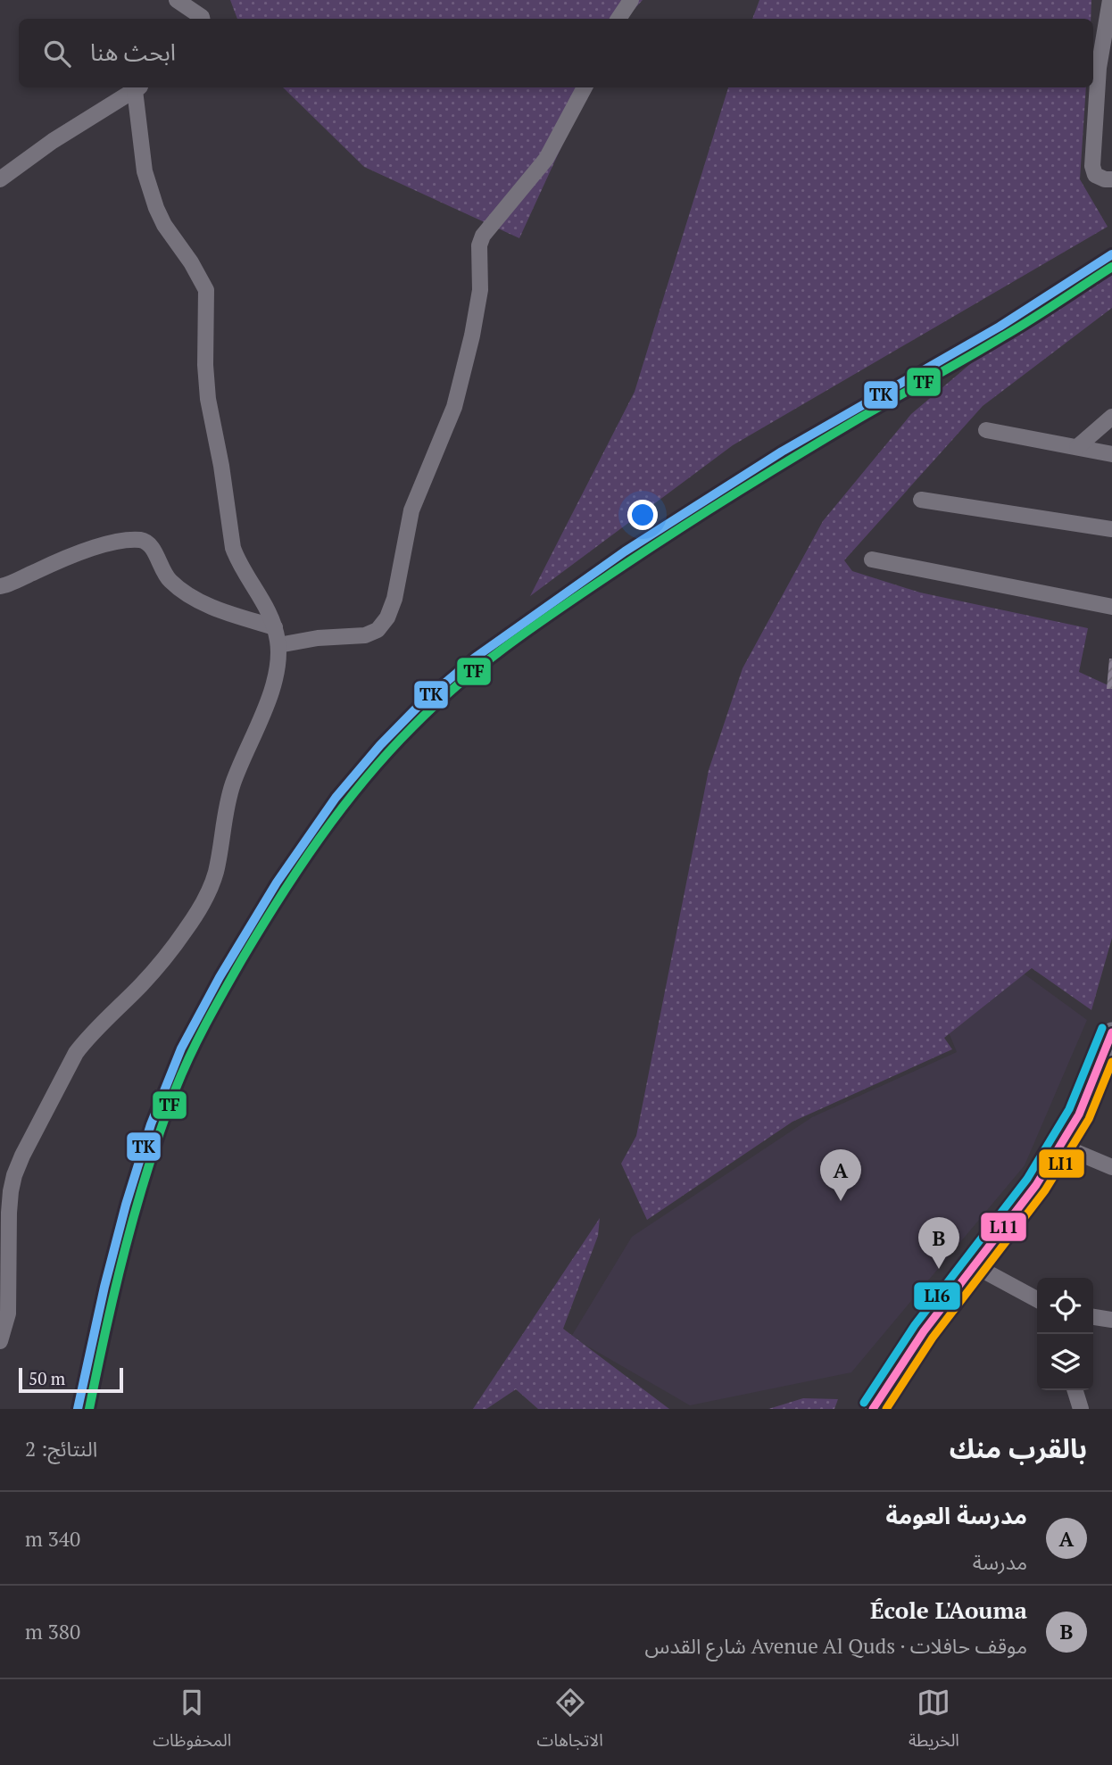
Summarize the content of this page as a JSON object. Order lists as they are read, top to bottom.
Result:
{
  "lines": [
    "transit line TK",
    "transit line TF",
    "transit line LI6",
    "transit line L11",
    "transit line LI1"
  ],
  "scale_bar": "50 m",
  "page": {
    "search": "ابحث هنا",
    "pins": ["A", "B"],
    "scale": "50 m",
    "heading": ["بالقرب منك", "النتائج: 2"],
    "list": [
      {
        "mark": "A",
        "name": "مدرسة العومة",
        "note": "مدرسة",
        "value": "340 m"
      },
      {
        "mark": "B",
        "name": "École L'Aouma",
        "note": "موقف حافلات · Avenue Al Quds شارع القدس",
        "value": "380 m"
      }
    ],
    "nav": ["الخريطة", "الاتجاهات", "المحفوظات"]
  }
}
